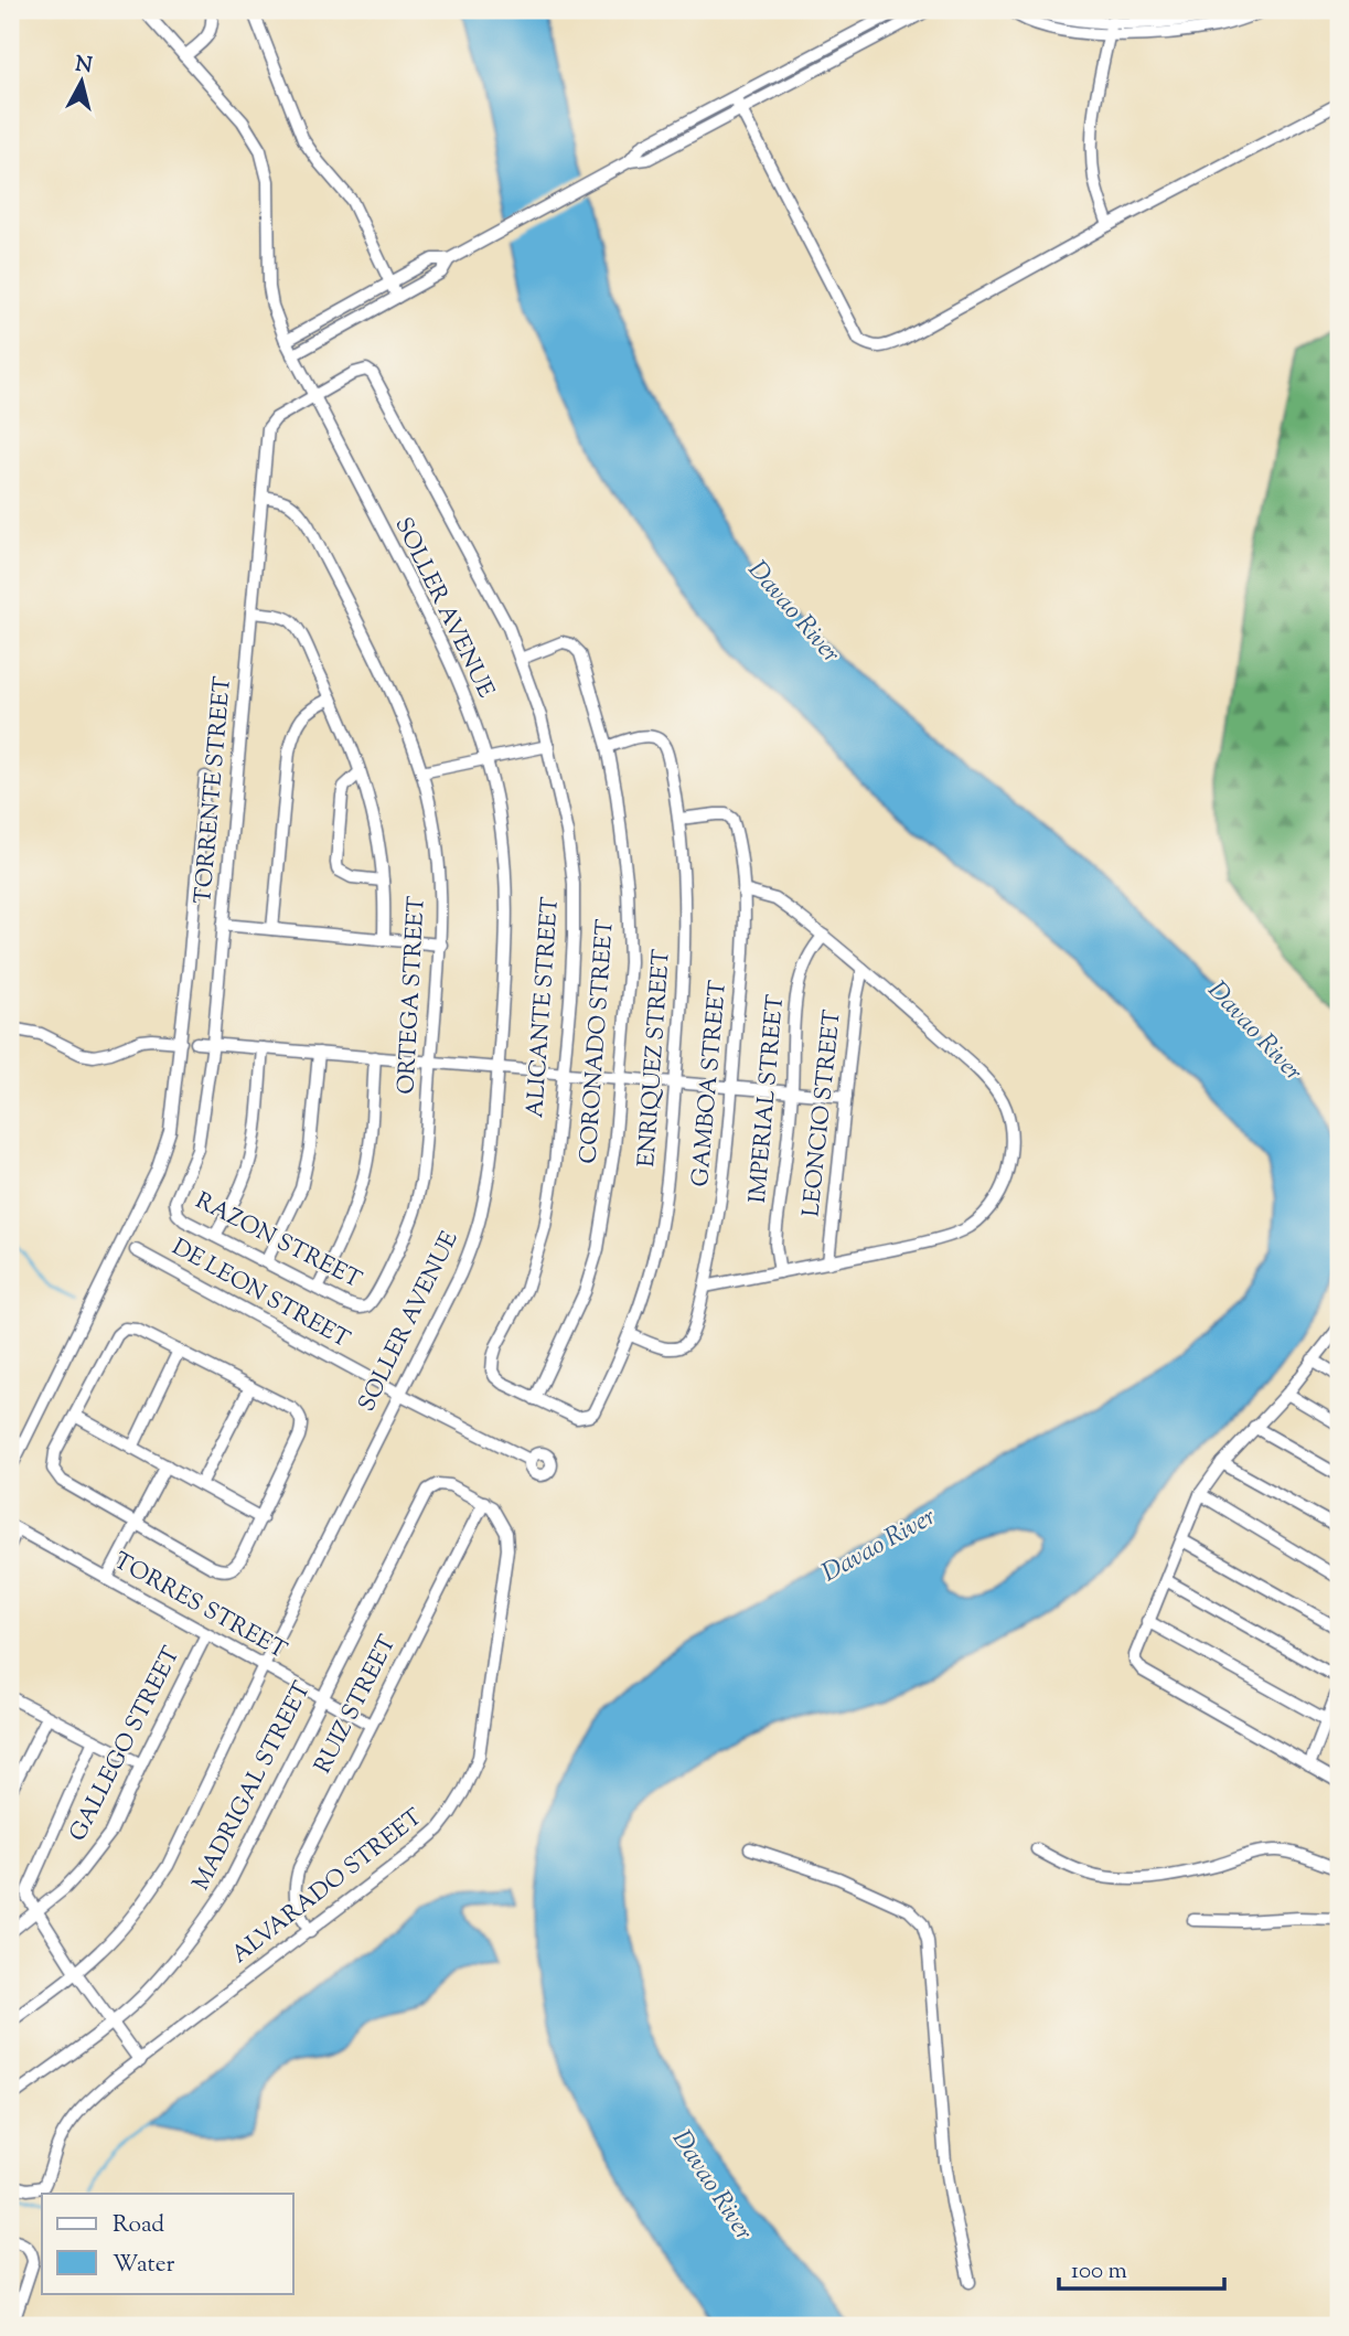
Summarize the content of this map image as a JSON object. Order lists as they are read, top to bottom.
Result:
{
  "streets": {
    "street": [
      "SOLLER AVENUE",
      "TORRENTE STREET",
      "ORTEGA STREET",
      "ALICANTE STREET",
      "CORONADO STREET",
      "ENRIQUEZ STREET",
      "GAMBOA STREET",
      "IMPERIAL STREET",
      "LEONCIO STREET",
      "RAZON STREET",
      "DE LEON STREET",
      "TORRES STREET",
      "RUIZ STREET",
      "GALLEGO STREET",
      "MADRIGAL STREET",
      "ALVARADO STREET"
    ]
  },
  "crossings": [
    ["SOLLER AVENUE", "TORRENTE STREET"],
    ["SOLLER AVENUE", "ALICANTE STREET"],
    ["SOLLER AVENUE", "DE LEON STREET"],
    ["SOLLER AVENUE", "TORRES STREET"],
    ["TORRENTE STREET", "ORTEGA STREET"],
    ["TORRENTE STREET", "ALICANTE STREET"],
    ["TORRENTE STREET", "RAZON STREET"],
    ["ORTEGA STREET", "RAZON STREET"],
    ["ALICANTE STREET", "CORONADO STREET"],
    ["ALICANTE STREET", "ENRIQUEZ STREET"],
    ["CORONADO STREET", "ENRIQUEZ STREET"],
    ["ENRIQUEZ STREET", "GAMBOA STREET"],
    ["TORRES STREET", "RUIZ STREET"],
    ["TORRES STREET", "GALLEGO STREET"],
    ["TORRES STREET", "MADRIGAL STREET"],
    ["RUIZ STREET", "MADRIGAL STREET"],
    ["RUIZ STREET", "ALVARADO STREET"],
    ["MADRIGAL STREET", "ALVARADO STREET"]
  ],
  "water": ["Davao River"],
  "legend": ["Road", "Water"],
  "scale_bar": "100 m",
  "north": "top"
}
